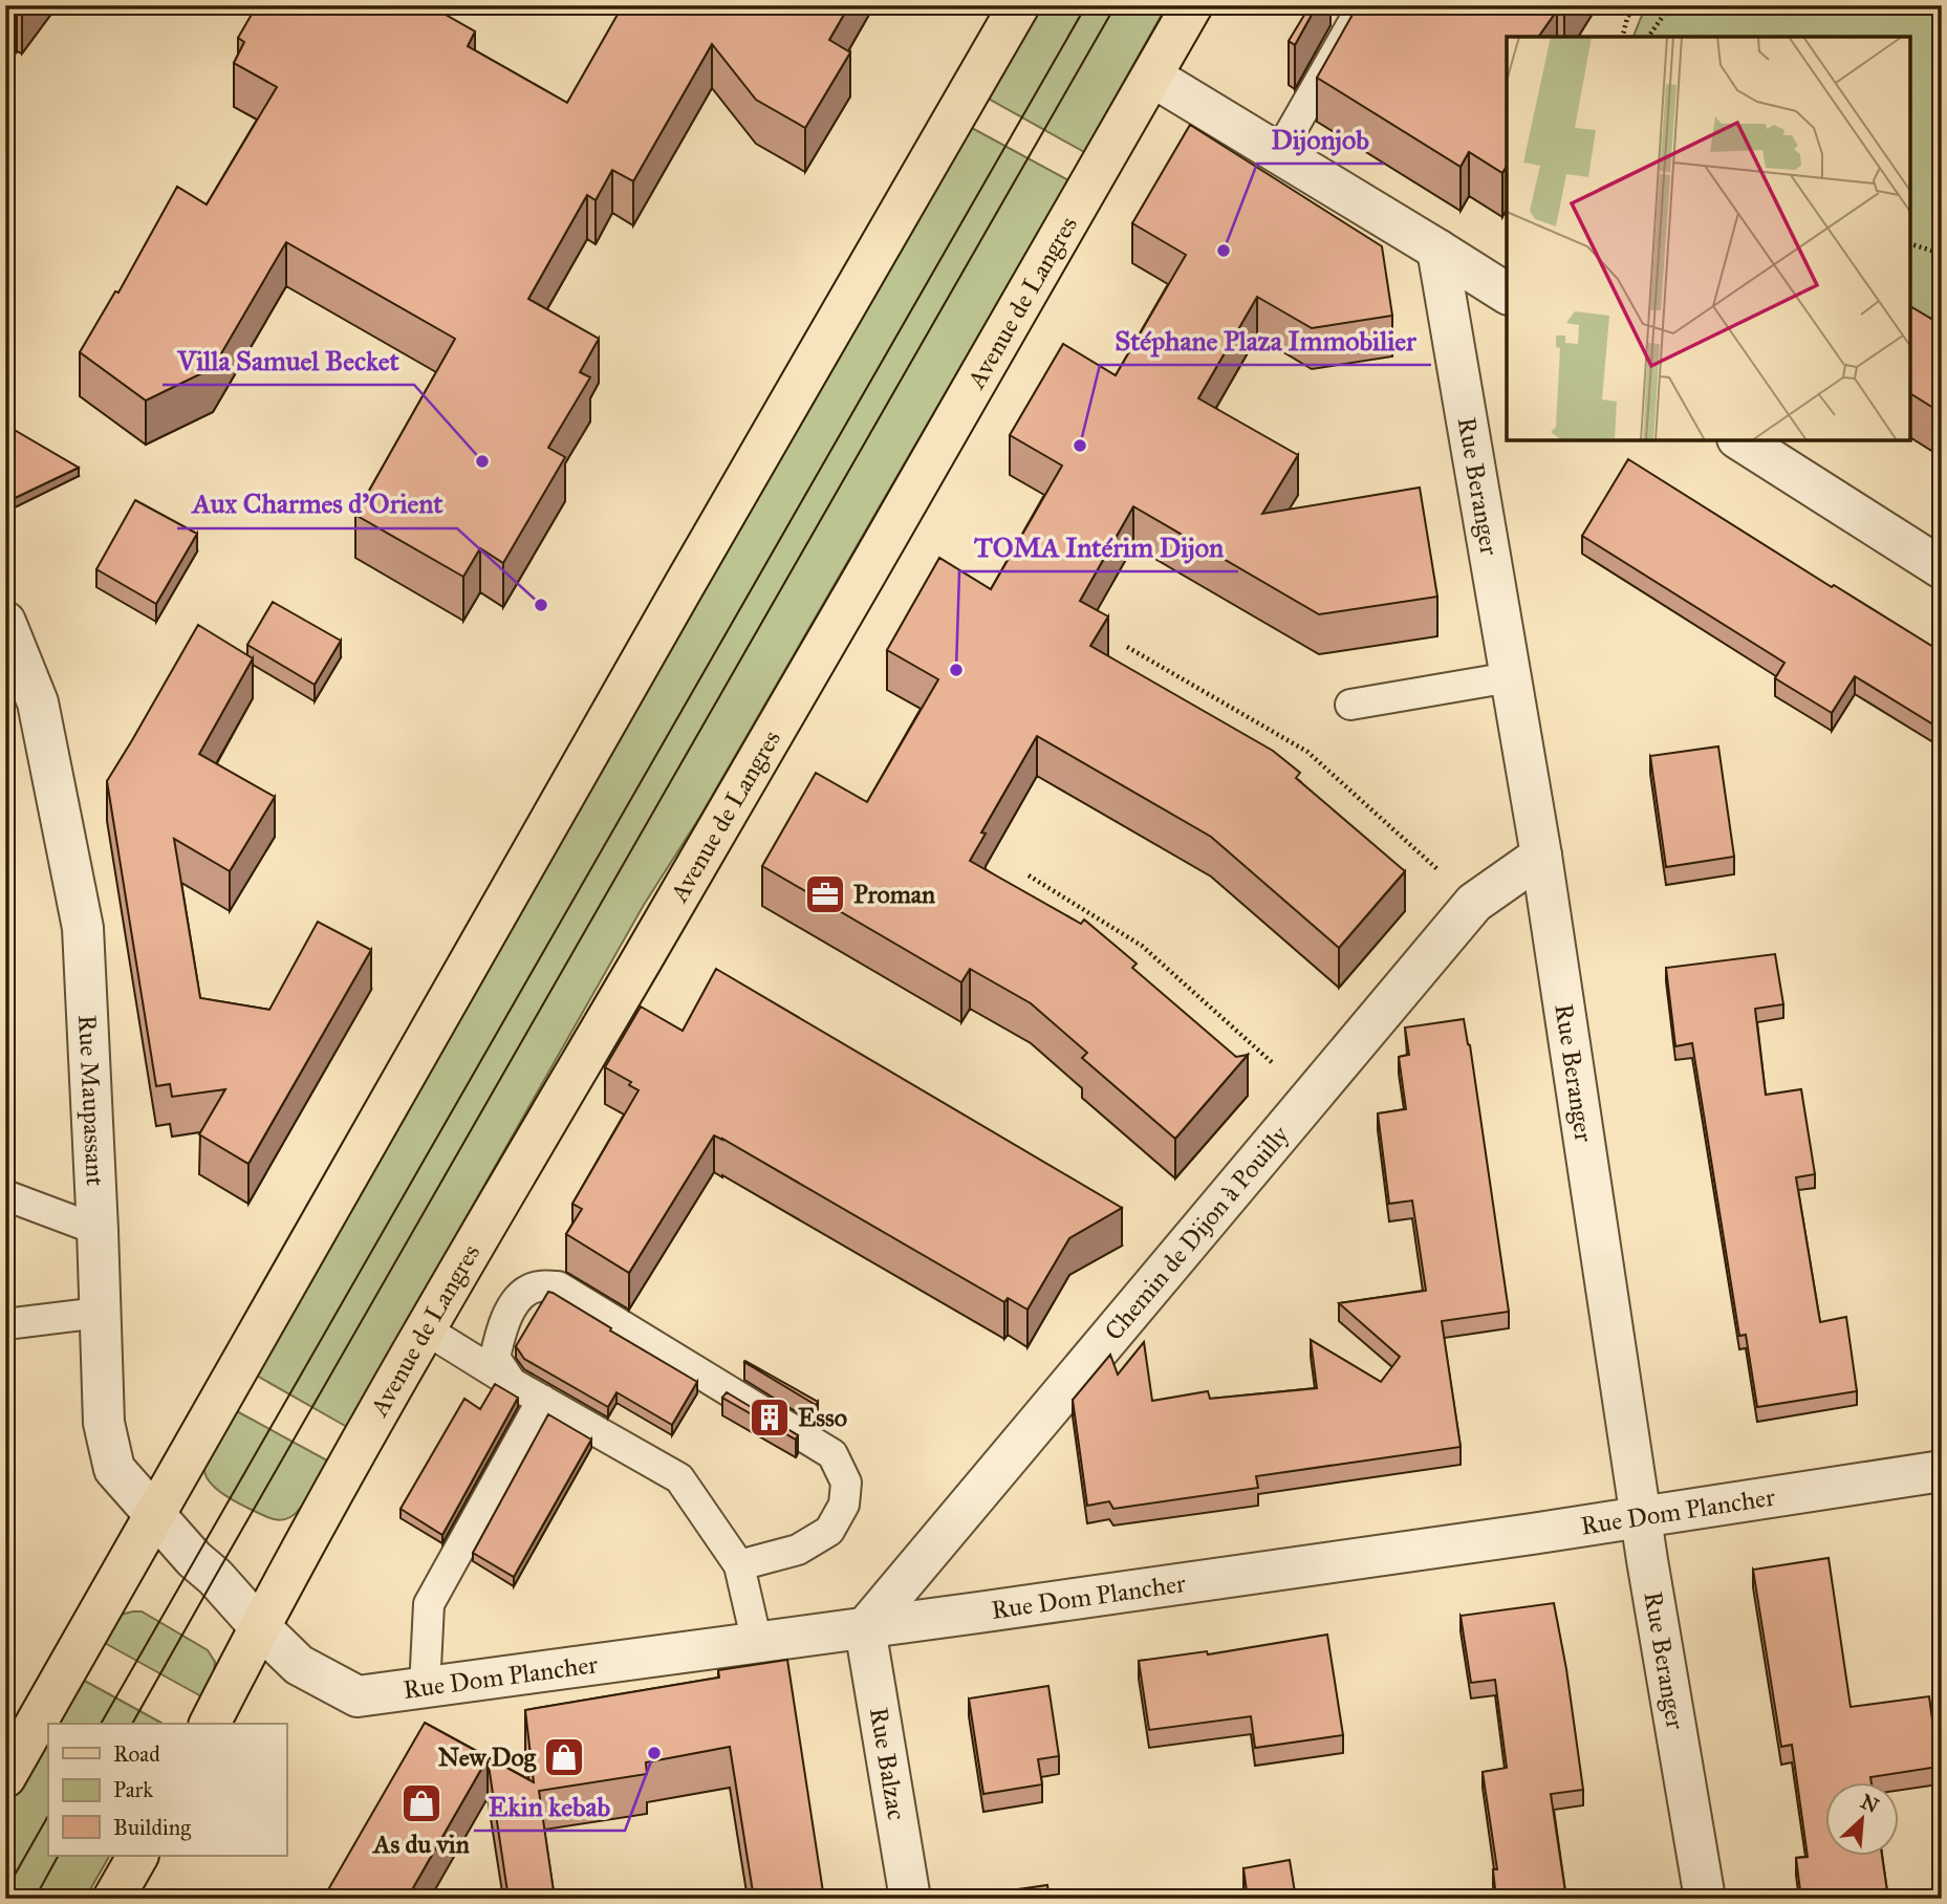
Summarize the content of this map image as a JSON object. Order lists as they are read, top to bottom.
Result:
{
  "streets": {
    "main road": ["Avenue de Langres"],
    "street": [
      "Rue Beranger",
      "Rue Maupassant",
      "Chemin de Dijon à Pouilly",
      "Rue Dom Plancher",
      "Rue Balzac"
    ]
  },
  "crossings": [
    ["Avenue de Langres", "Rue Dom Plancher"],
    ["Rue Beranger", "Chemin de Dijon à Pouilly"],
    ["Rue Beranger", "Rue Dom Plancher"],
    ["Rue Maupassant", "Rue Dom Plancher"],
    ["Chemin de Dijon à Pouilly", "Rue Dom Plancher"],
    ["Chemin de Dijon à Pouilly", "Rue Balzac"],
    ["Rue Dom Plancher", "Rue Balzac"]
  ],
  "places": {
    "other": [
      "Dijonjob",
      "Stéphane Plaza Immobilier",
      "Villa Samuel Becket",
      "Aux Charmes d'Orient",
      "TOMA Intérim Dijon",
      "Ekin kebab"
    ],
    "office": ["Proman"],
    "building": ["Esso"],
    "shop": ["New Dog", "As du vin"]
  },
  "legend": ["Road", "Park", "Building"],
  "north": "top right"
}
